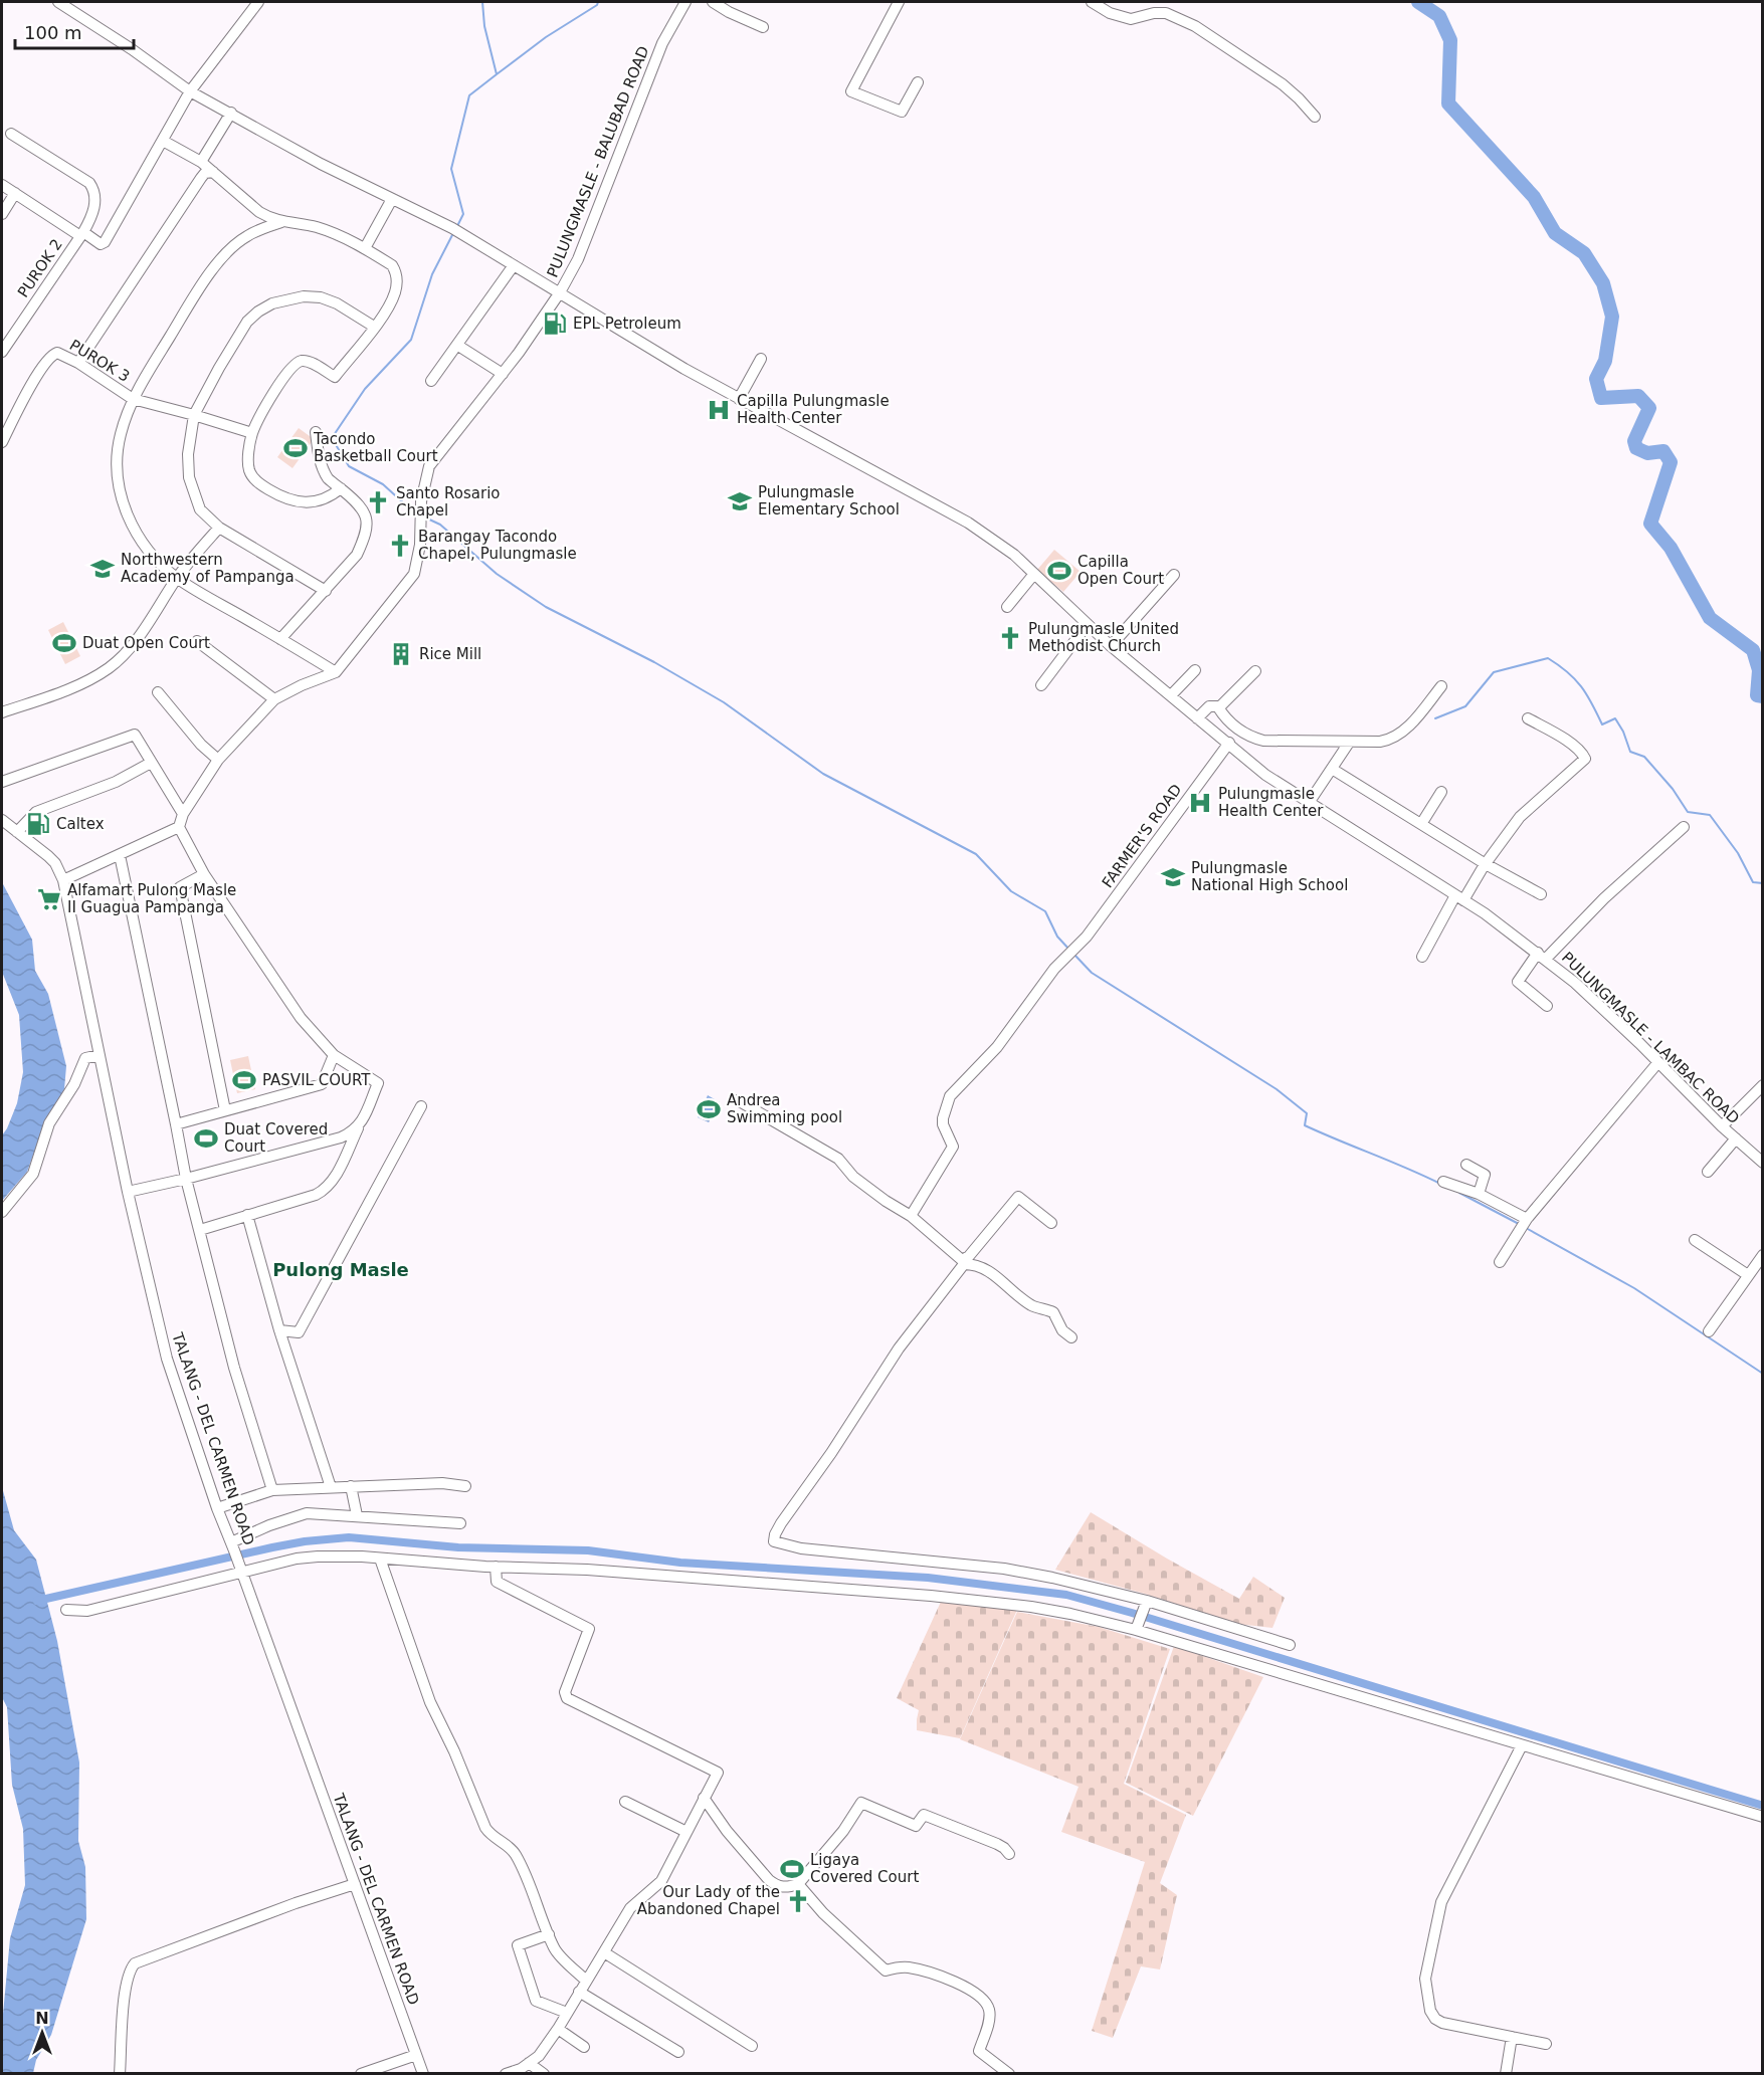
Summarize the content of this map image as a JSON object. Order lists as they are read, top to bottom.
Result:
{
  "streets": {
    "street": [
      "PULUNGMASLE - BALUBAD ROAD",
      "PUROK 2",
      "PUROK 3",
      "FARMER'S ROAD",
      "PULUNGMASLE - LAMBAC ROAD",
      "TALANG - DEL CARMEN ROAD"
    ]
  },
  "crossings": [
    ["PULUNGMASLE - BALUBAD ROAD", "PULUNGMASLE - LAMBAC ROAD"],
    ["FARMER'S ROAD", "PULUNGMASLE - LAMBAC ROAD"]
  ],
  "districts": ["Pulong Masle"],
  "places": {
    "fuel station": ["EPL Petroleum", "Caltex"],
    "hospital": ["Capilla Pulungmasle Health Center", "Pulungmasle Health Center"],
    "sports": [
      "Tacondo Basketball Court",
      "Capilla Open Court",
      "Duat Open Court",
      "PASVIL COURT",
      "Andrea Swimming pool",
      "Duat Covered Court",
      "Ligaya Covered Court"
    ],
    "school or university": ["Pulungmasle Elementary School", "Northwestern Academy of Pampanga", "Pulungmasle National High School"],
    "church": [
      "Santo Rosario Chapel",
      "Barangay Tacondo Chapel, Pulungmasle",
      "Pulungmasle United Methodist Church",
      "Our Lady of the Abandoned Chapel"
    ],
    "building": ["Rice Mill"],
    "supermarket": ["Alfamart Pulong Masle II Guagua Pampanga"]
  },
  "scale_bar": "100 m",
  "north": "top"
}
